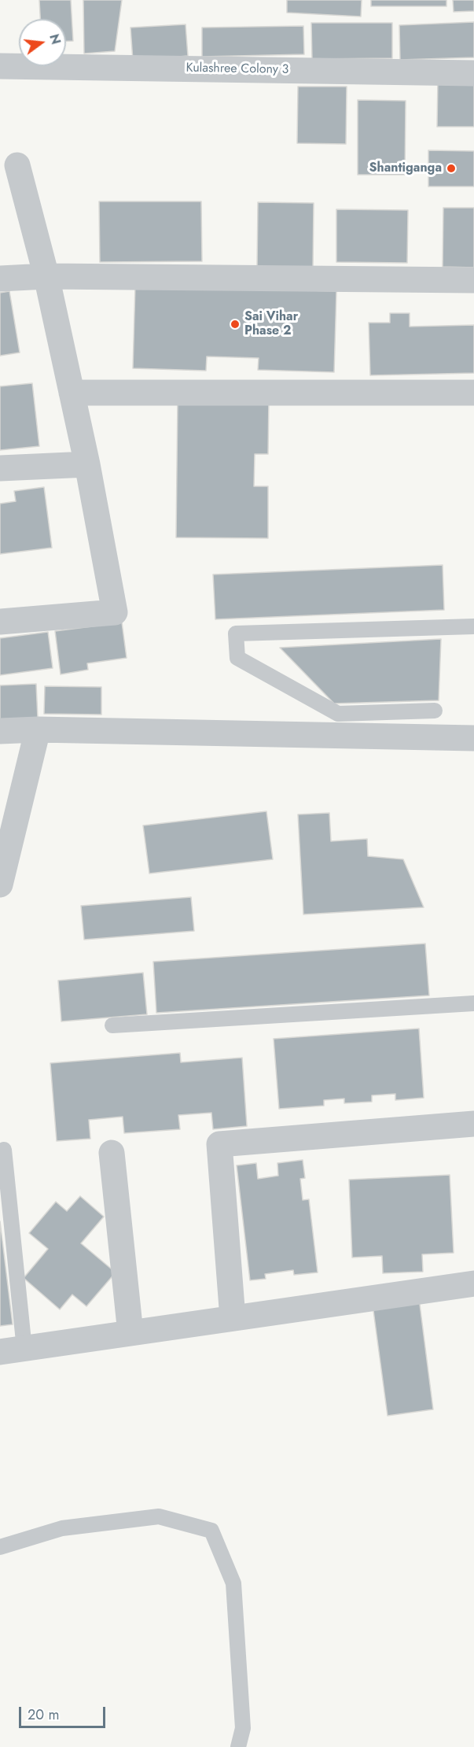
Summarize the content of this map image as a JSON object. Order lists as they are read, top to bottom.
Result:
{
  "streets": {
    "street": ["Kulashree Colony 3"]
  },
  "places": ["Shantiganga", "Sai Vihar Phase 2"],
  "scale_bar": "20 m",
  "north": "right"
}
